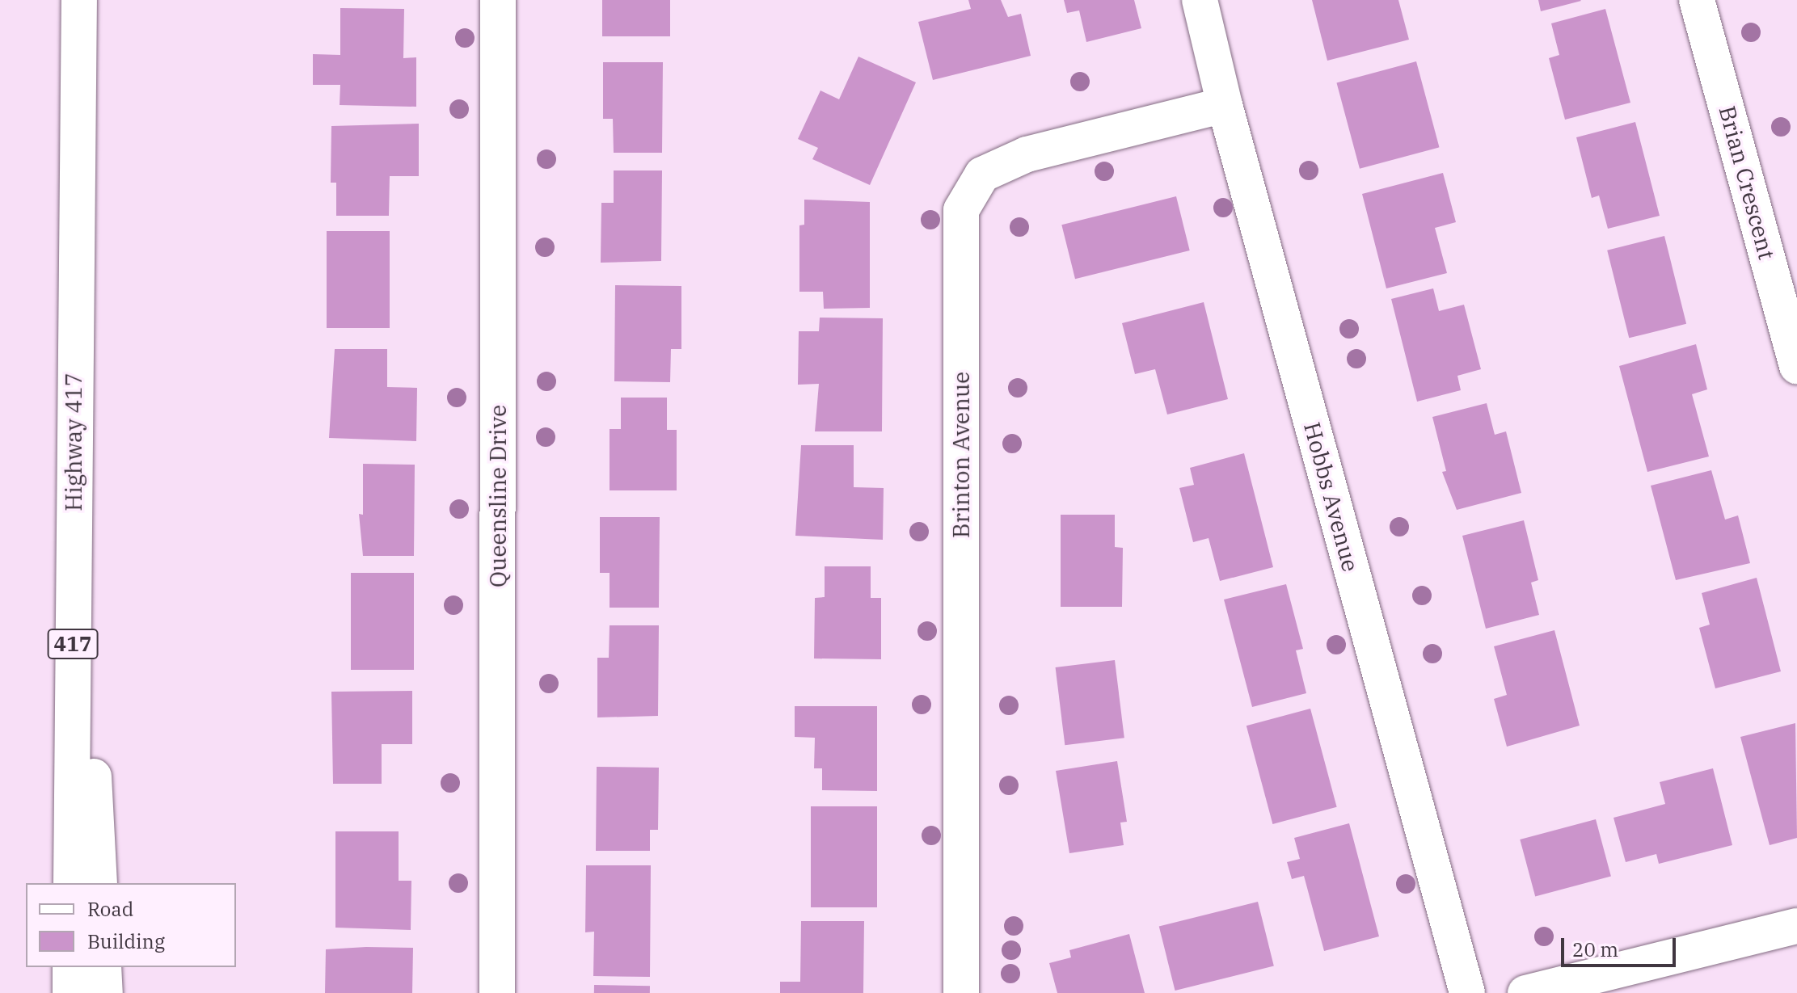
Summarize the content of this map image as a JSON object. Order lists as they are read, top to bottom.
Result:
{
  "streets": {
    "main road": [
      "Brian Crescent",
      "Highway 417",
      "Brinton Avenue",
      "Queensline Drive",
      "Hobbs Avenue",
      "417"
    ]
  },
  "crossings": [
    ["Brinton Avenue", "Hobbs Avenue"]
  ],
  "legend": ["Road", "Building"],
  "scale_bar": "20 m"
}
